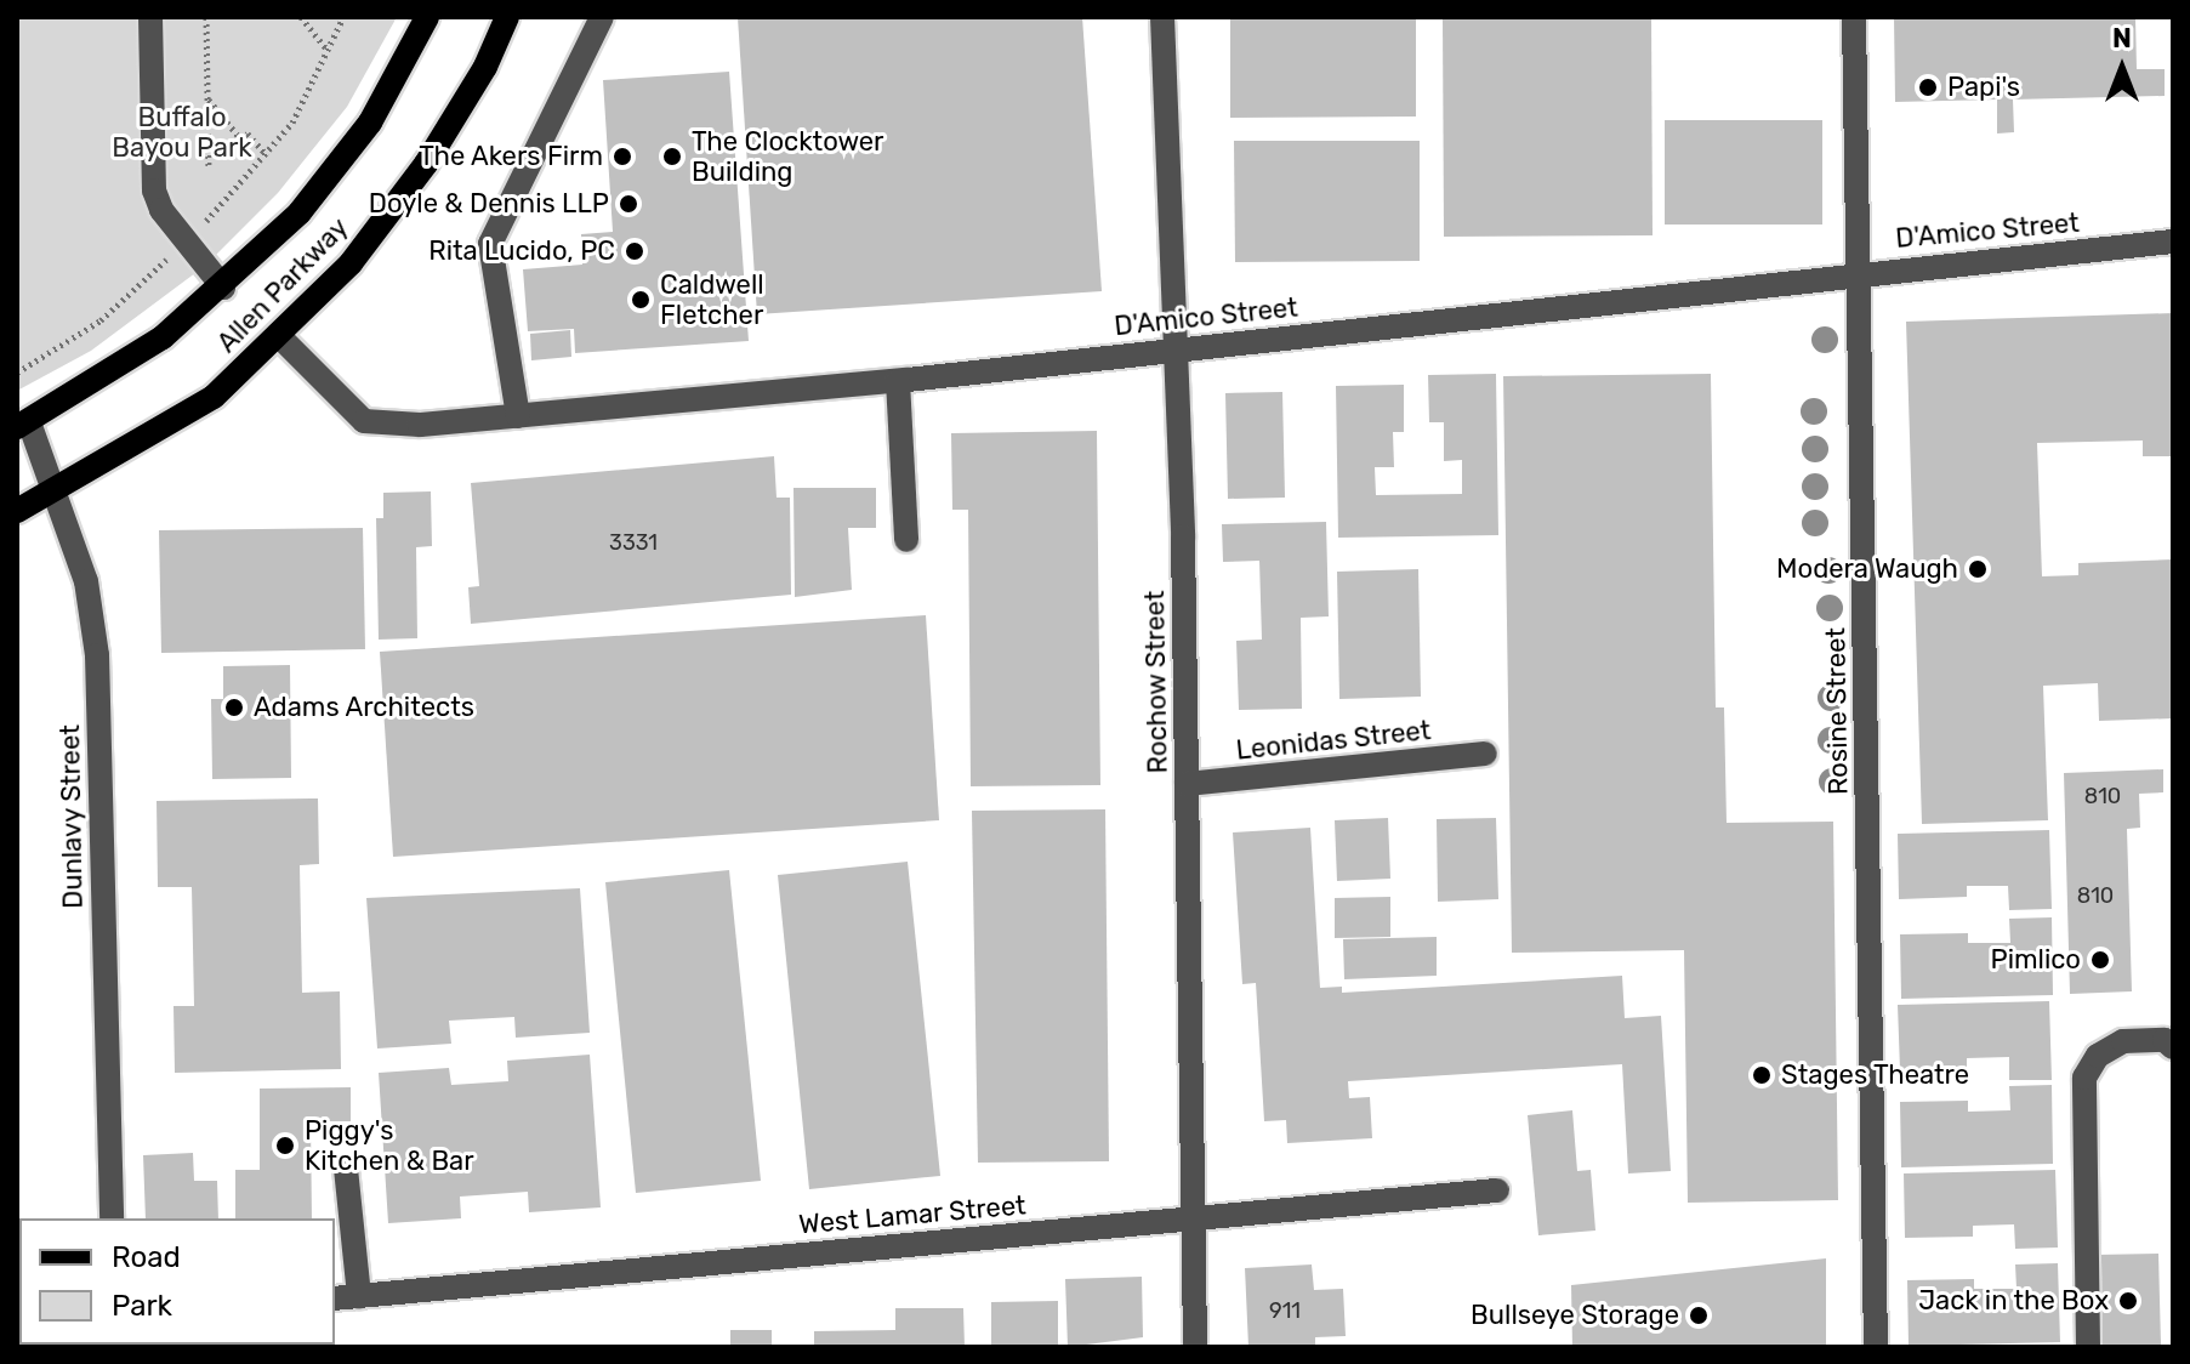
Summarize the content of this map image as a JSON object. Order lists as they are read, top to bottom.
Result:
{
  "streets": {
    "main road": ["Allen Parkway"],
    "street": [
      "D'Amico Street",
      "Rochow Street",
      "Rosine Street",
      "Leonidas Street",
      "Dunlavy Street",
      "West Lamar Street"
    ]
  },
  "crossings": [
    ["D'Amico Street", "Allen Parkway"],
    ["D'Amico Street", "Rochow Street"],
    ["D'Amico Street", "Rosine Street"],
    ["Allen Parkway", "Dunlavy Street"],
    ["Rochow Street", "Leonidas Street"],
    ["Rochow Street", "West Lamar Street"]
  ],
  "parks": ["Buffalo Bayou Park"],
  "places": [
    "Papi's",
    "The Akers Firm",
    "The Clocktower Building",
    "Doyle & Dennis LLP",
    "Rita Lucido, PC",
    "Caldwell Fletcher",
    "Modera Waugh",
    "Adams Architects",
    "Pimlico",
    "Stages Theatre",
    "Piggy's Kitchen & Bar",
    "Jack in the Box",
    "Bullseye Storage"
  ],
  "house_numbers": [
    "3331",
    "810",
    "810",
    "911"
  ],
  "legend": ["Road", "Park"],
  "north": "top"
}
